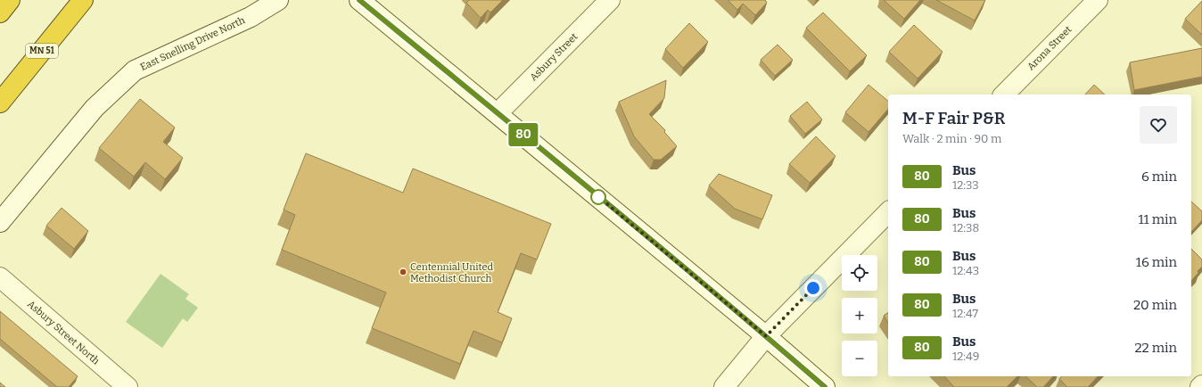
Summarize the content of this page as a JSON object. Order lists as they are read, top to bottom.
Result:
{
  "streets": {
    "highway": ["MN 51"],
    "street": [
      "East Snelling Drive North",
      "Arona Street",
      "Asbury Street",
      "Asbury Street North"
    ]
  },
  "places": ["Centennial United Methodist Church"],
  "lines": ["bus line 80"],
  "page": {
    "on_map": "80",
    "heading": ["M-F Fair P&R", "Walk · 2 min · 90 m"],
    "list": [
      {
        "mark": "80",
        "name": "Bus",
        "note": "12:33",
        "value": "6 min"
      },
      {
        "mark": "80",
        "name": "Bus",
        "note": "12:38",
        "value": "11 min"
      },
      {
        "mark": "80",
        "name": "Bus",
        "note": "12:43",
        "value": "16 min"
      },
      {
        "mark": "80",
        "name": "Bus",
        "note": "12:47",
        "value": "20 min"
      },
      {
        "mark": "80",
        "name": "Bus",
        "note": "12:49",
        "value": "22 min"
      }
    ],
    "map_buttons": ["+", "−"]
  }
}
